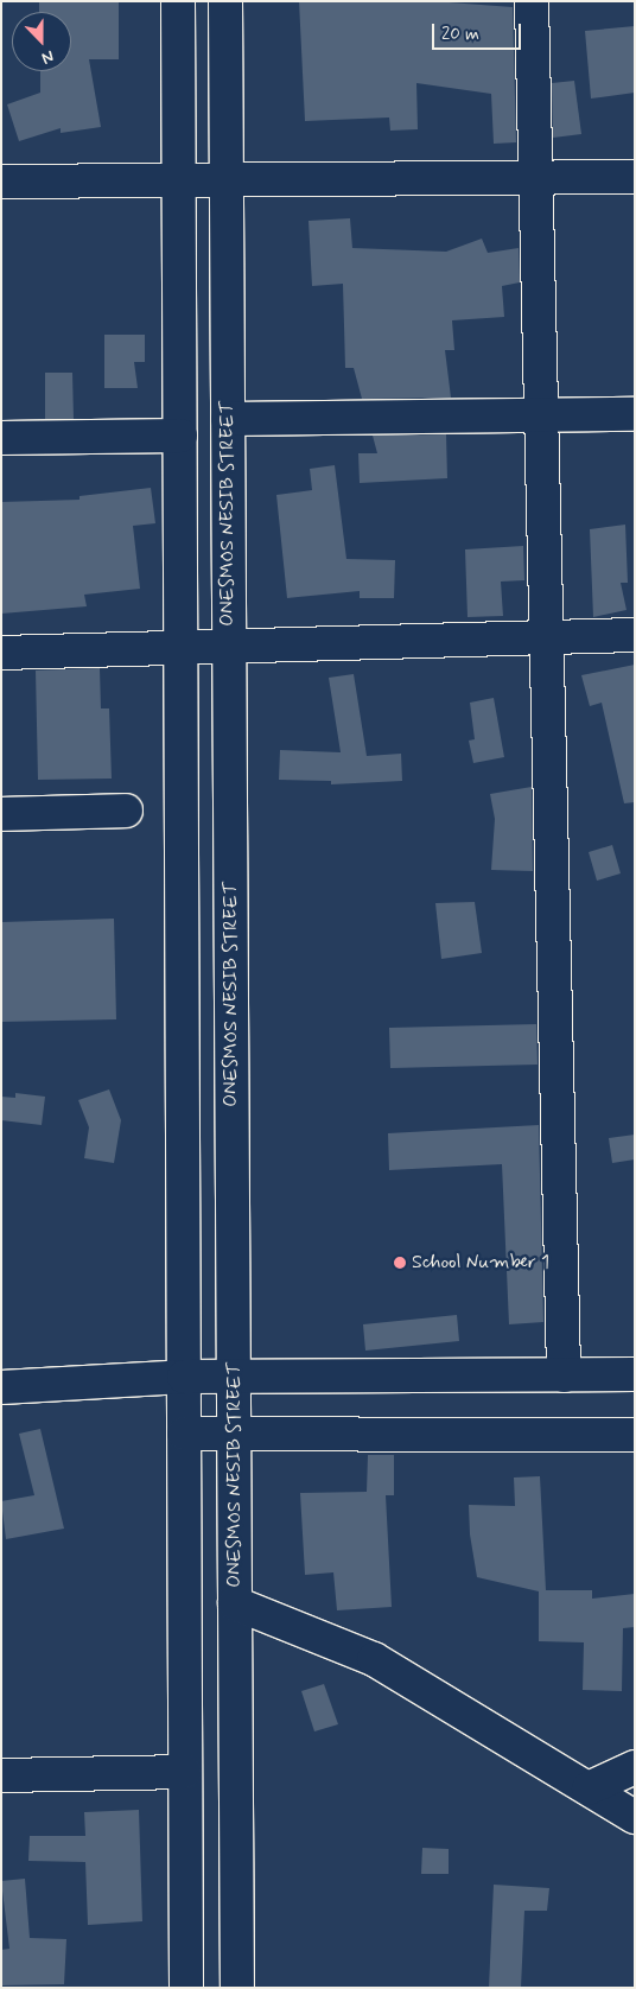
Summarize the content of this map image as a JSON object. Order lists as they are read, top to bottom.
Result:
{
  "streets": {
    "street": ["ONESMOS NESIB STREET"]
  },
  "places": ["School Number 1"],
  "scale_bar": "20 m",
  "north": "bottom"
}
